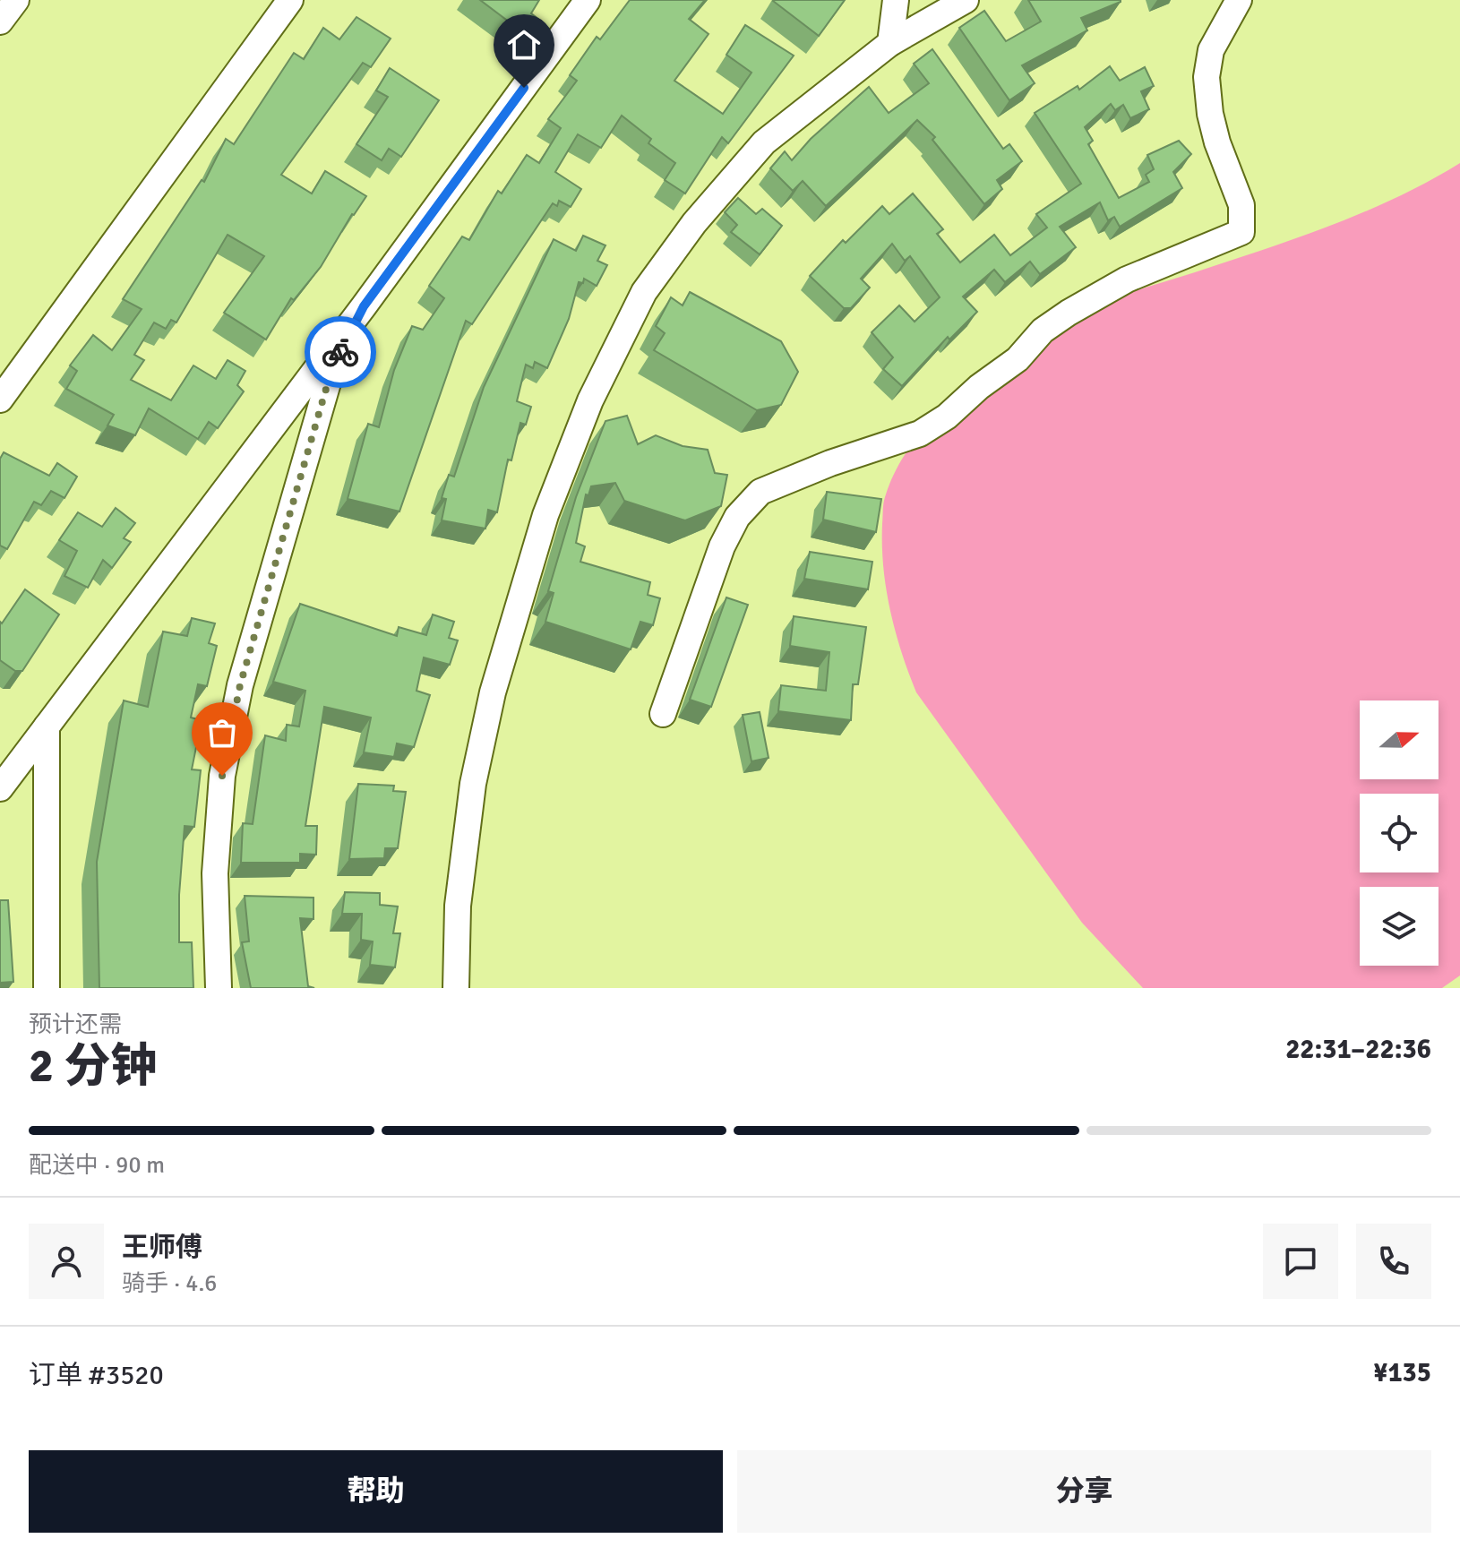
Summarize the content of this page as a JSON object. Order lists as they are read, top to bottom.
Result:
{
  "north": "right",
  "page": {
    "heading": ["2 分钟", "预计还需", "22:31–22:36"],
    "panel": [
      "王师傅",
      "骑手 · 4.6",
      "订单 #3520",
      "¥135"
    ],
    "bar": "配送中 · 90 m",
    "buttons": ["帮助", "分享"]
  }
}
